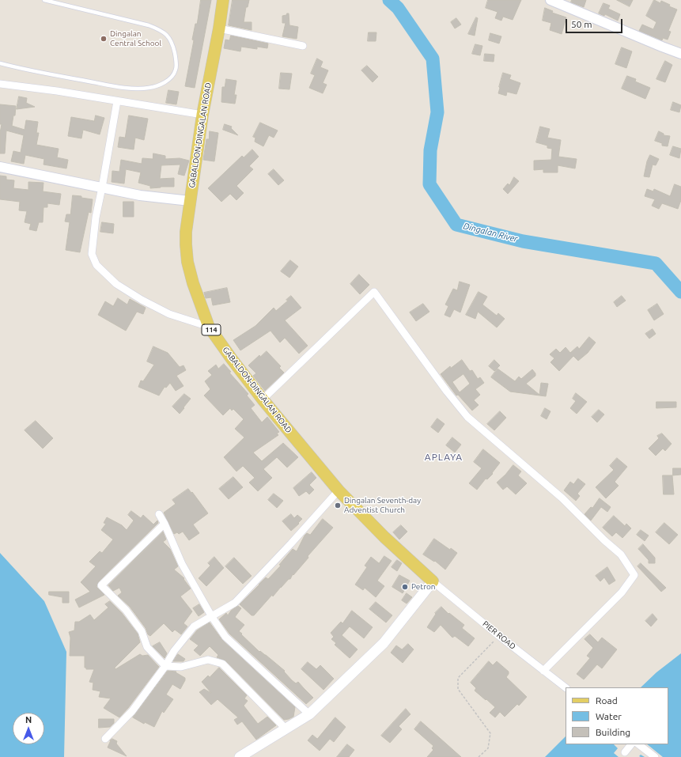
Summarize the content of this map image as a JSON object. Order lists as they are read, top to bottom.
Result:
{
  "streets": {
    "main road": ["GABALDON-DINGALAN ROAD", "114"],
    "street": ["PIER ROAD"]
  },
  "crossings": [
    ["GABALDON-DINGALAN ROAD", "PIER ROAD"]
  ],
  "districts": ["APLAYA"],
  "water": ["Dingalan River"],
  "places": ["Dingalan Central School", "Dingalan Seventh-day Adventist Church", "Petron"],
  "legend": ["Road", "Water", "Building"],
  "scale_bar": "50 m",
  "north": "top"
}
